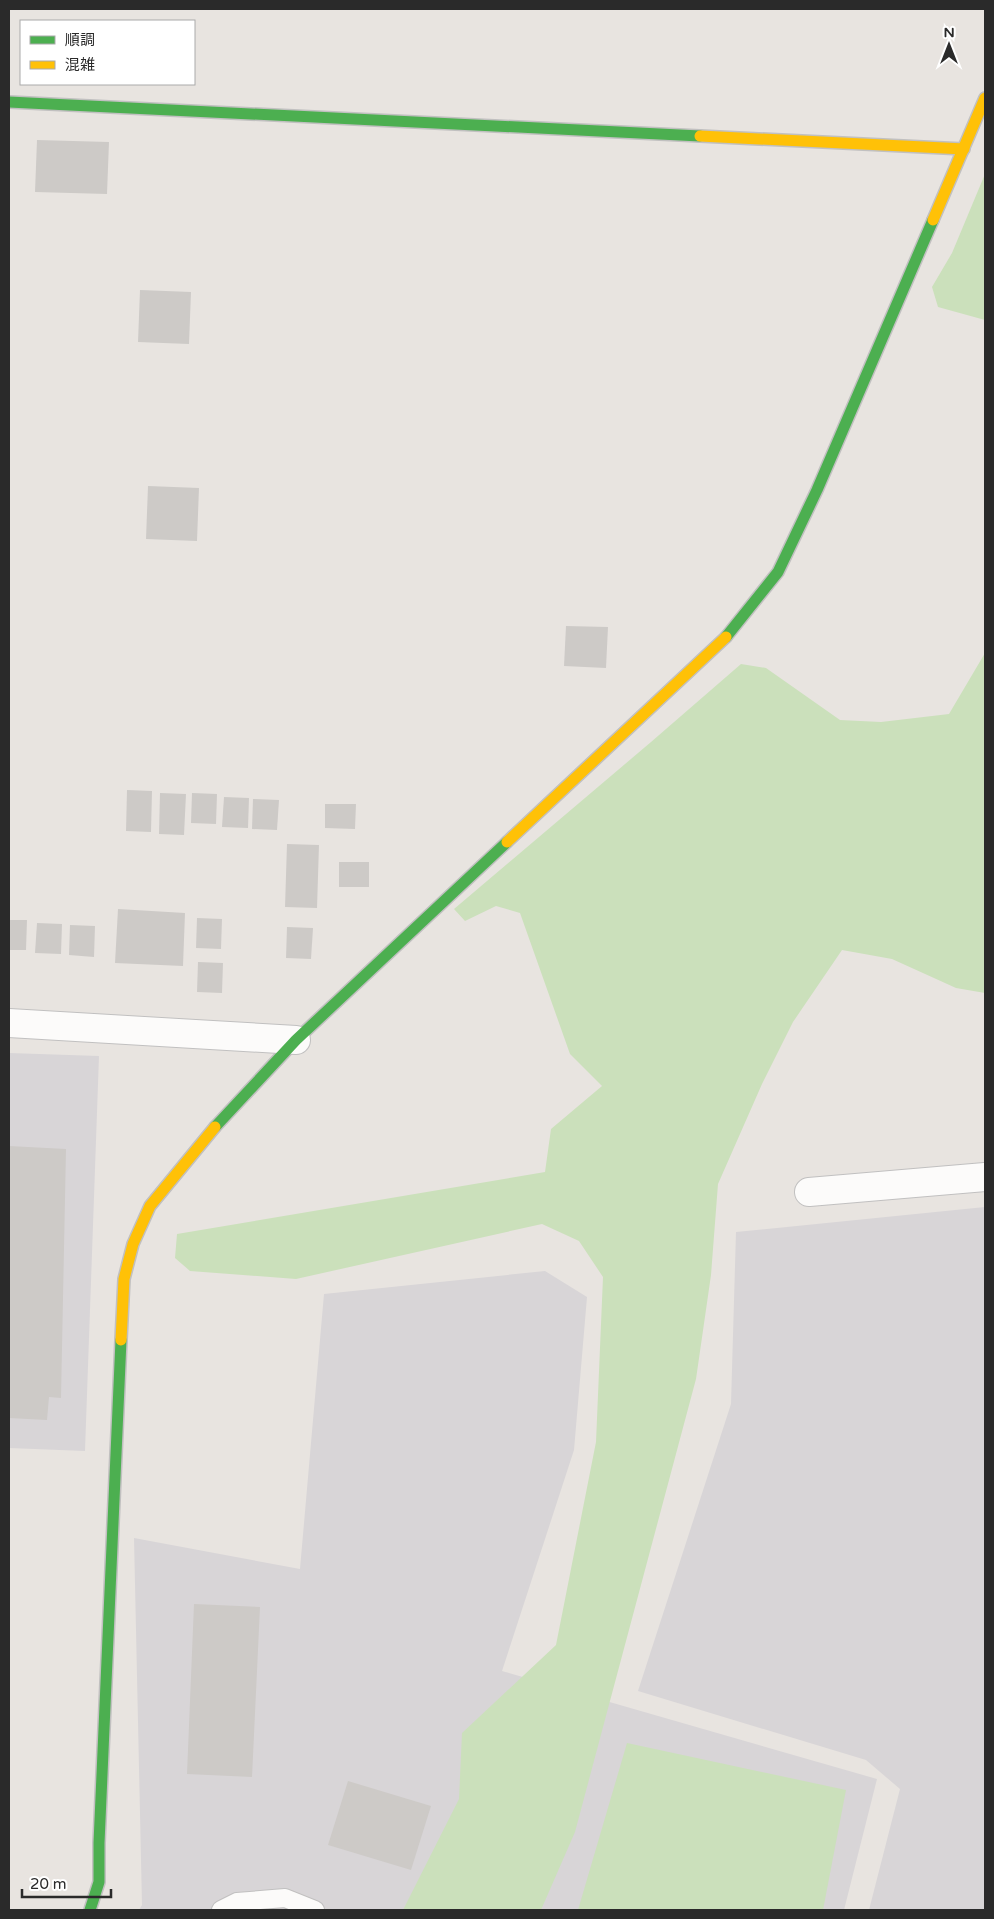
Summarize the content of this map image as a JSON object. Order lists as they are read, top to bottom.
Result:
{
  "legend": ["順調", "混雑"],
  "scale_bar": "20 m",
  "north": "top"
}
